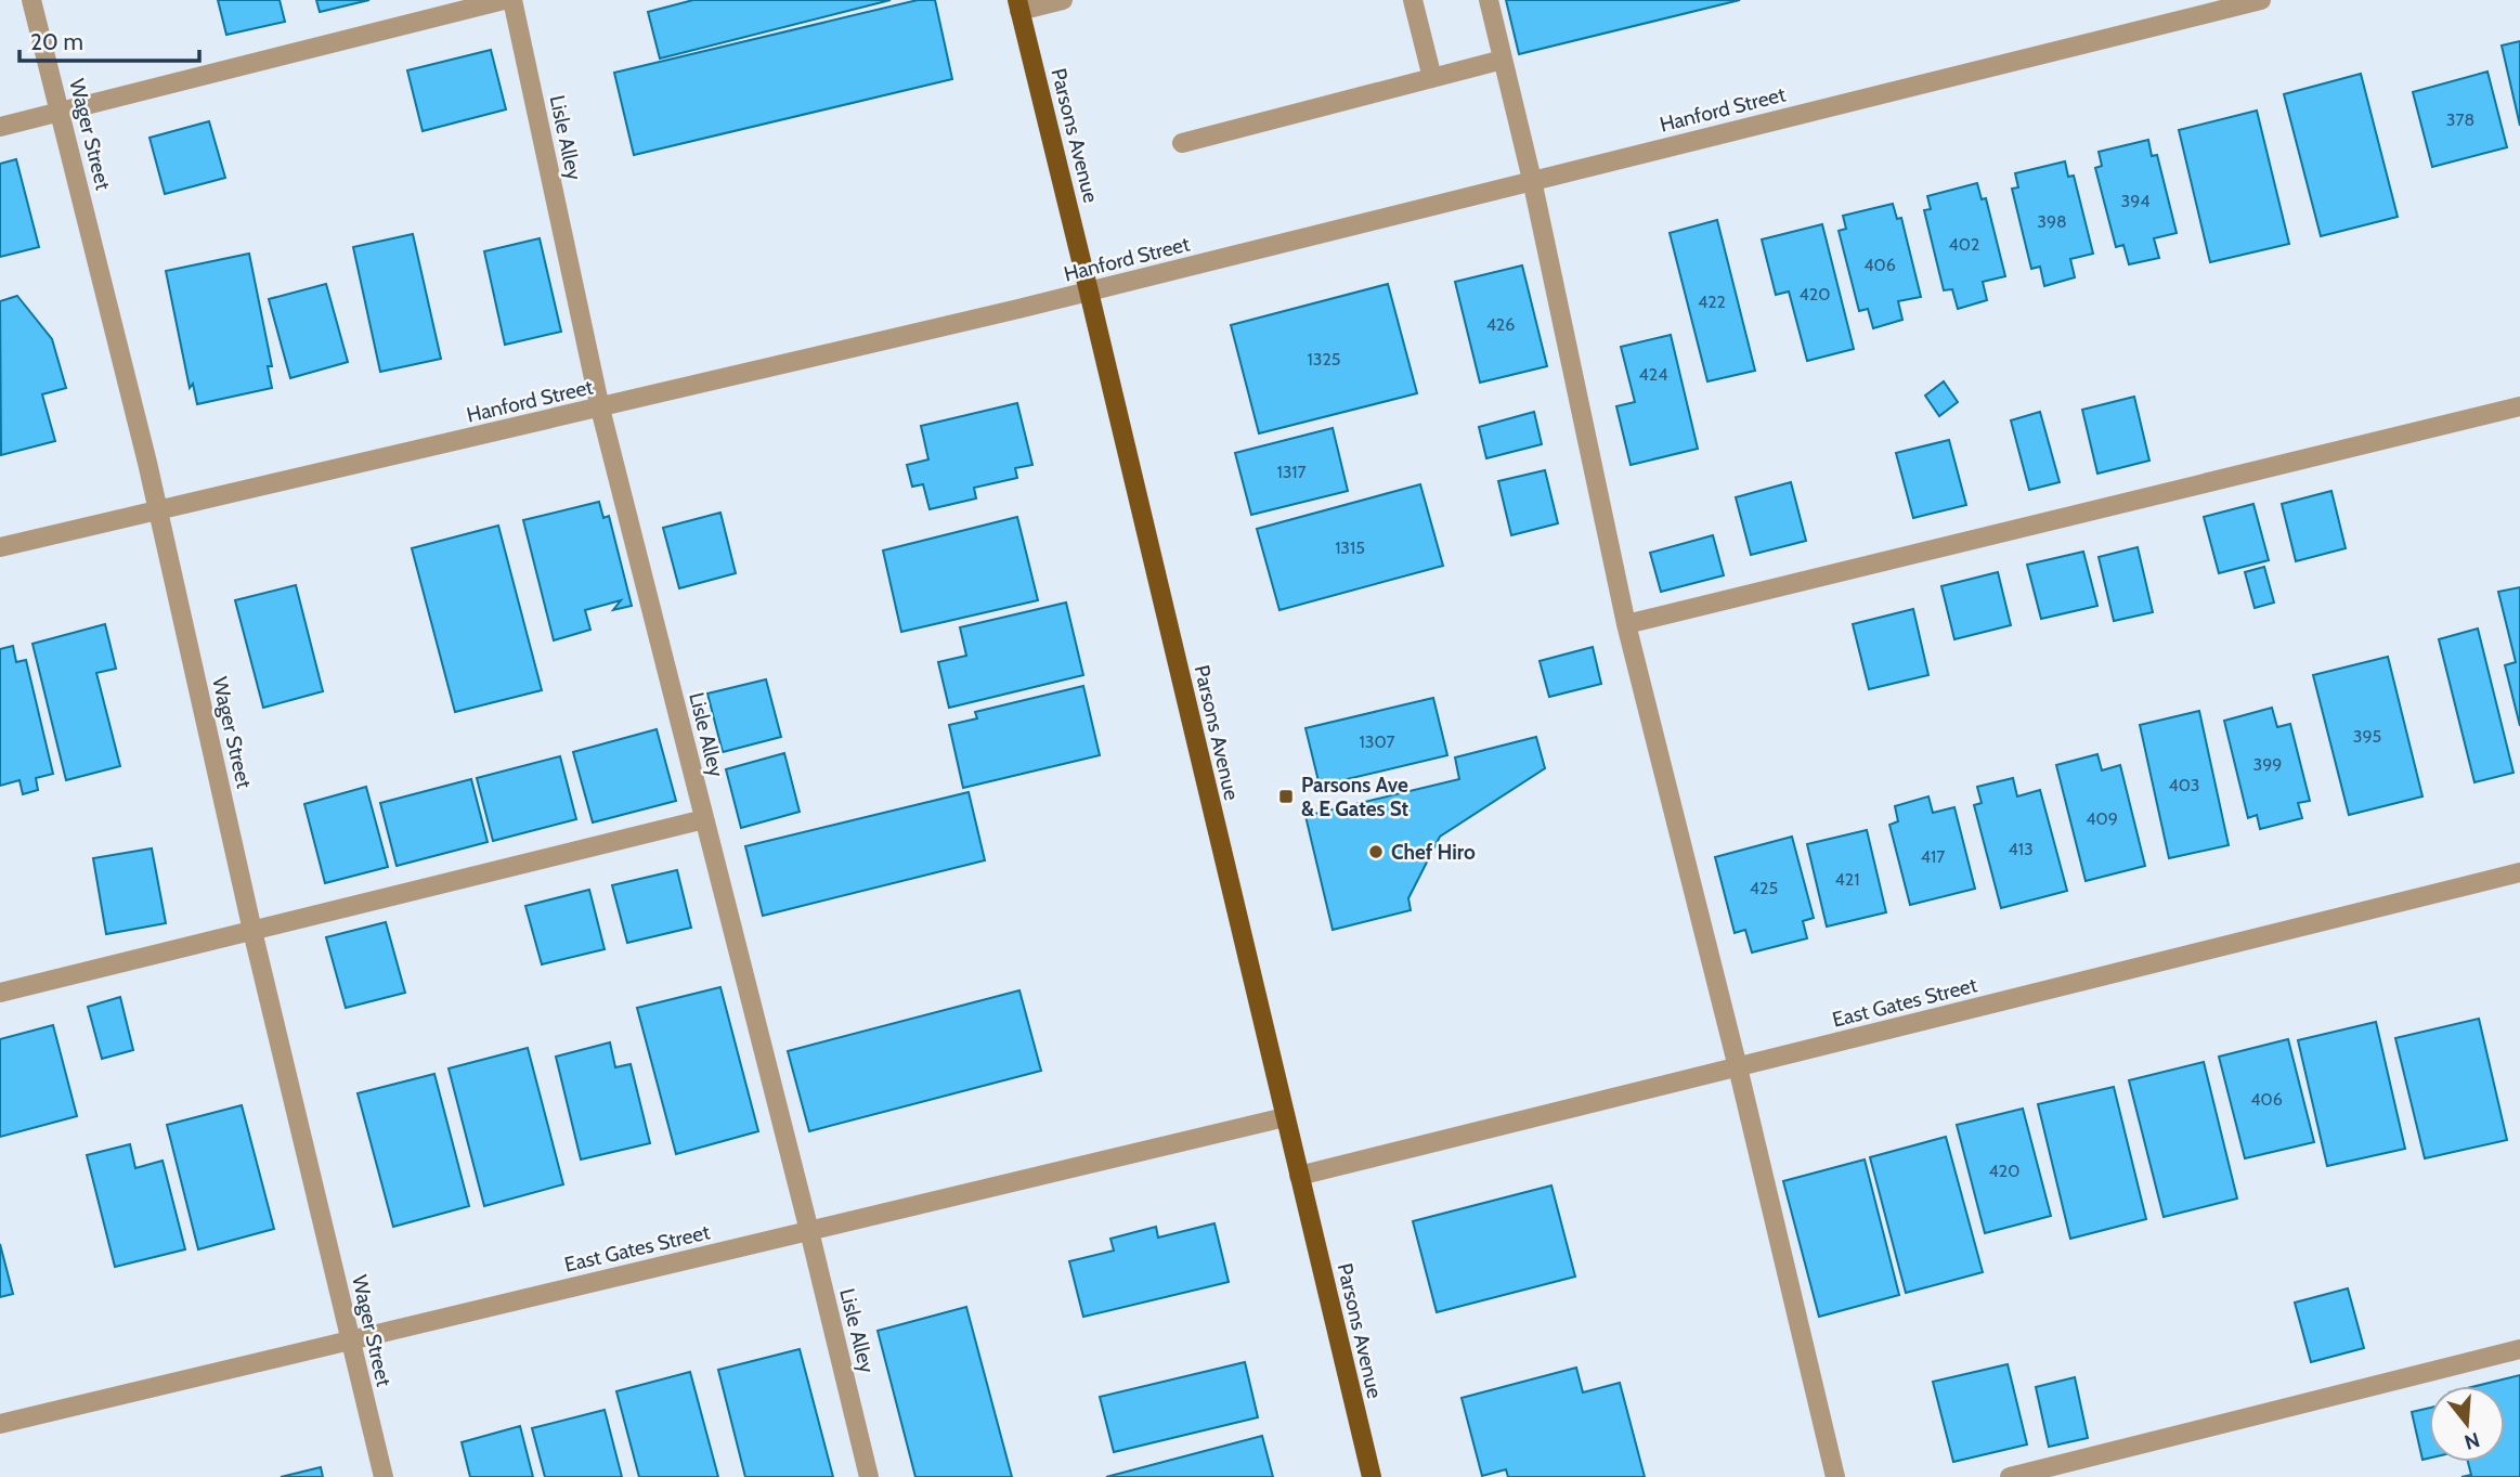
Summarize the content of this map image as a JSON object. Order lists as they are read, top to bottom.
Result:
{
  "streets": {
    "main road": ["Parsons Avenue"],
    "street": [
      "Hanford Street",
      "Wager Street",
      "Lisle Alley",
      "East Gates Street"
    ]
  },
  "crossings": [
    ["Hanford Street", "Wager Street"],
    ["Hanford Street", "Parsons Avenue"],
    ["Hanford Street", "Lisle Alley"],
    ["Wager Street", "East Gates Street"],
    ["Parsons Avenue", "East Gates Street"],
    ["Lisle Alley", "East Gates Street"]
  ],
  "places": {
    "transit": ["Parsons Ave & E Gates St"],
    "other": ["Chef Hiro"]
  },
  "house_numbers": [
    "378",
    "394",
    "398",
    "402",
    "406",
    "420",
    "422",
    "426",
    "1325",
    "424",
    "1317",
    "1315",
    "395",
    "1307",
    "399",
    "403",
    "409",
    "413",
    "417",
    "421",
    "425",
    "406",
    "420"
  ],
  "scale_bar": "20 m",
  "north": "bottom"
}
